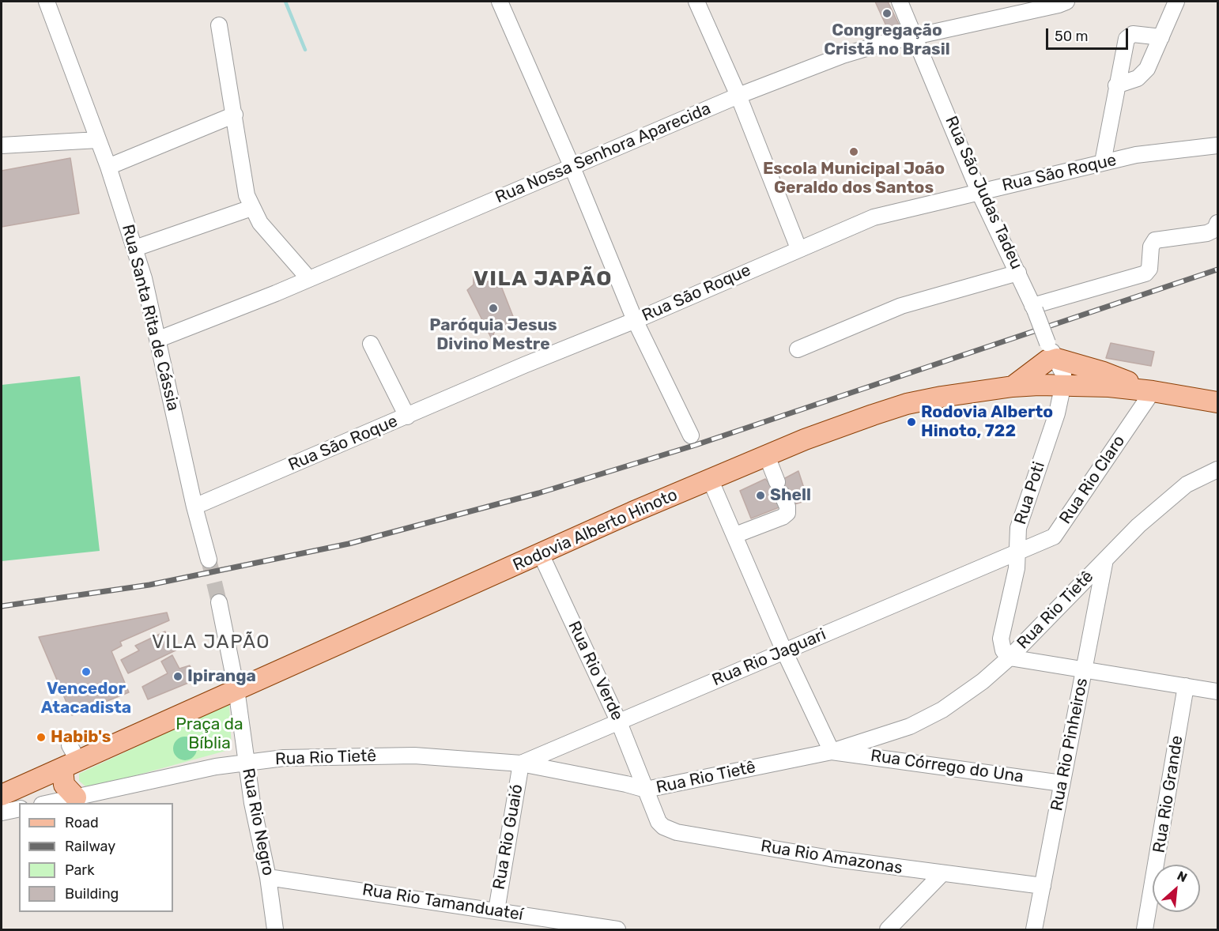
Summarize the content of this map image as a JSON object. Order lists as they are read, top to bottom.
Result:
{
  "streets": {
    "main road": ["Rodovia Alberto Hinoto"],
    "street": [
      "Rua Nossa Senhora Aparecida",
      "Rua São Roque",
      "Rua São Judas Tadeu",
      "Rua Santa Rita de Cássia",
      "Rua Rio Claro",
      "Rua Poti",
      "Rua Rio Tietê",
      "Rua Rio Jaguari",
      "Rua Rio Verde",
      "Rua Rio Pinheiros",
      "Rua Córrego do Una",
      "Rua Rio Grande",
      "Rua Rio Negro",
      "Rua Rio Guaió",
      "Rua Rio Amazonas",
      "Rua Rio Tamanduateí"
    ]
  },
  "crossings": [
    ["Rua Nossa Senhora Aparecida", "Rua São Judas Tadeu"],
    ["Rua Nossa Senhora Aparecida", "Rua Santa Rita de Cássia"],
    ["Rua São Roque", "Rua São Judas Tadeu"],
    ["Rua São Roque", "Rua Santa Rita de Cássia"],
    ["Rua São Judas Tadeu", "Rua Poti"],
    ["Rua São Judas Tadeu", "Rodovia Alberto Hinoto"],
    ["Rua Rio Claro", "Rua Poti"],
    ["Rua Rio Claro", "Rodovia Alberto Hinoto"],
    ["Rua Rio Claro", "Rua Rio Jaguari"],
    ["Rua Poti", "Rodovia Alberto Hinoto"],
    ["Rua Poti", "Rua Rio Tietê"],
    ["Rua Poti", "Rua Rio Jaguari"],
    ["Rodovia Alberto Hinoto", "Rua Rio Verde"],
    ["Rodovia Alberto Hinoto", "Rua Rio Negro"],
    ["Rua Rio Tietê", "Rua Rio Jaguari"],
    ["Rua Rio Tietê", "Rua Rio Verde"],
    ["Rua Rio Tietê", "Rua Rio Pinheiros"],
    ["Rua Rio Tietê", "Rua Córrego do Una"],
    ["Rua Rio Tietê", "Rua Rio Negro"],
    ["Rua Rio Tietê", "Rua Rio Guaió"],
    ["Rua Rio Tietê", "Rua Rio Amazonas"],
    ["Rua Rio Jaguari", "Rua Rio Verde"],
    ["Rua Rio Jaguari", "Rua Rio Guaió"],
    ["Rua Rio Verde", "Rua Rio Amazonas"],
    ["Rua Rio Pinheiros", "Rua Córrego do Una"],
    ["Rua Rio Pinheiros", "Rua Rio Amazonas"],
    ["Rua Rio Negro", "Rua Rio Tamanduateí"],
    ["Rua Rio Guaió", "Rua Rio Tamanduateí"]
  ],
  "districts": ["VILA JAPÃO", "VILA JAPÃO"],
  "parks": ["Praça da Bíblia"],
  "places": [
    "Congregação Cristã no Brasil",
    "Escola Municipal João Geraldo dos Santos",
    "Paróquia Jesus Divino Mestre",
    "Rodovia Alberto Hinoto, 722",
    "Shell",
    "Vencedor Atacadista",
    "Ipiranga",
    "Habib's"
  ],
  "legend": [
    "Road",
    "Railway",
    "Park",
    "Building"
  ],
  "scale_bar": "50 m",
  "north": "top right"
}
